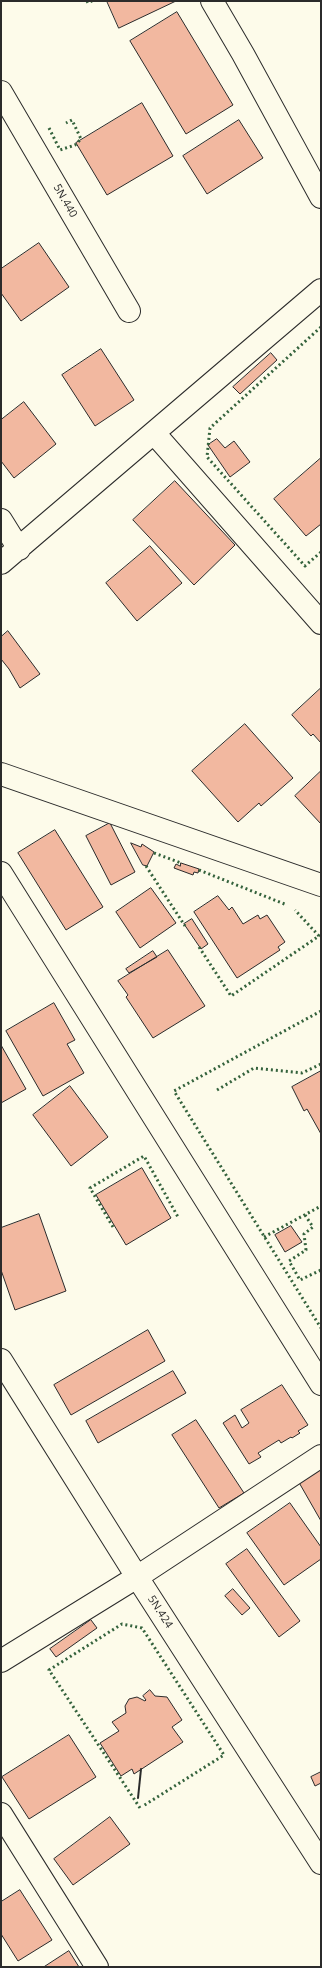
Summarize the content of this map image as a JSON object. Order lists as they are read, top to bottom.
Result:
{
  "streets": {
    "street": ["5N.440", "5N.424"]
  }
}
